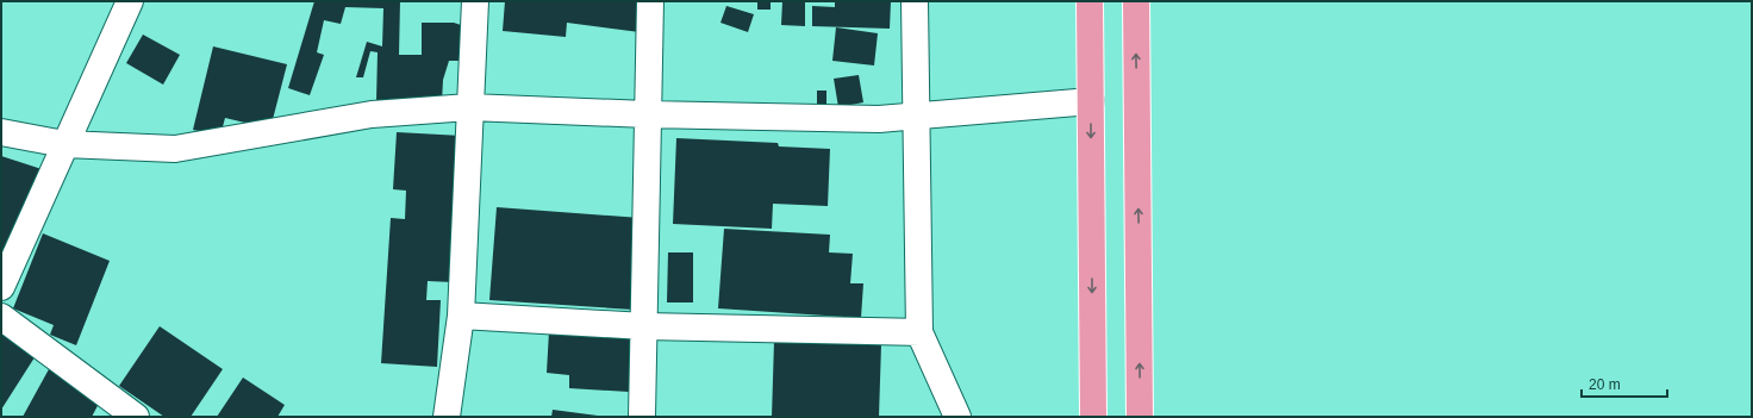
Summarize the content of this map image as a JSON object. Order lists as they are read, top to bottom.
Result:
{
  "scale_bar": "20 m"
}
